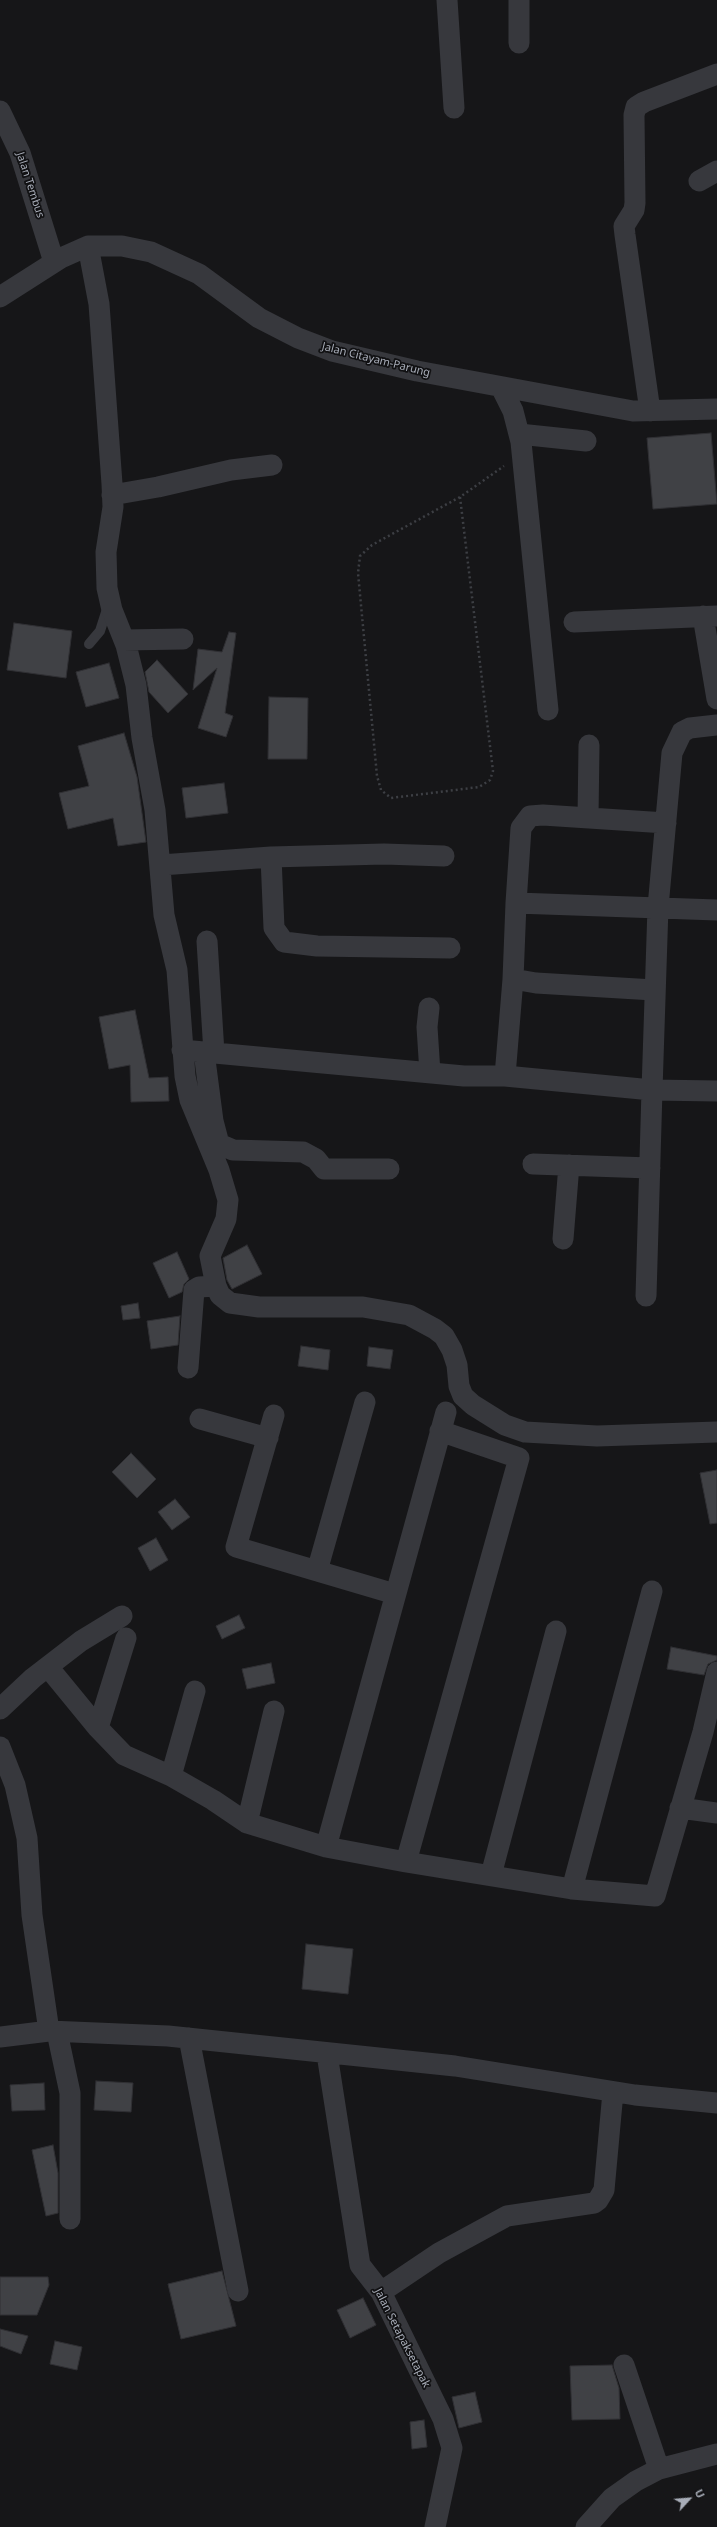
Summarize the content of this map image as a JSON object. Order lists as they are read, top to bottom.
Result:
{
  "streets": {
    "street": ["Jalan Tembus", "Jalan Citayam-Parung", "Jalan Setapaksetapak"]
  },
  "crossings": [
    ["Jalan Tembus", "Jalan Citayam-Parung"]
  ],
  "north": "top right"
}
